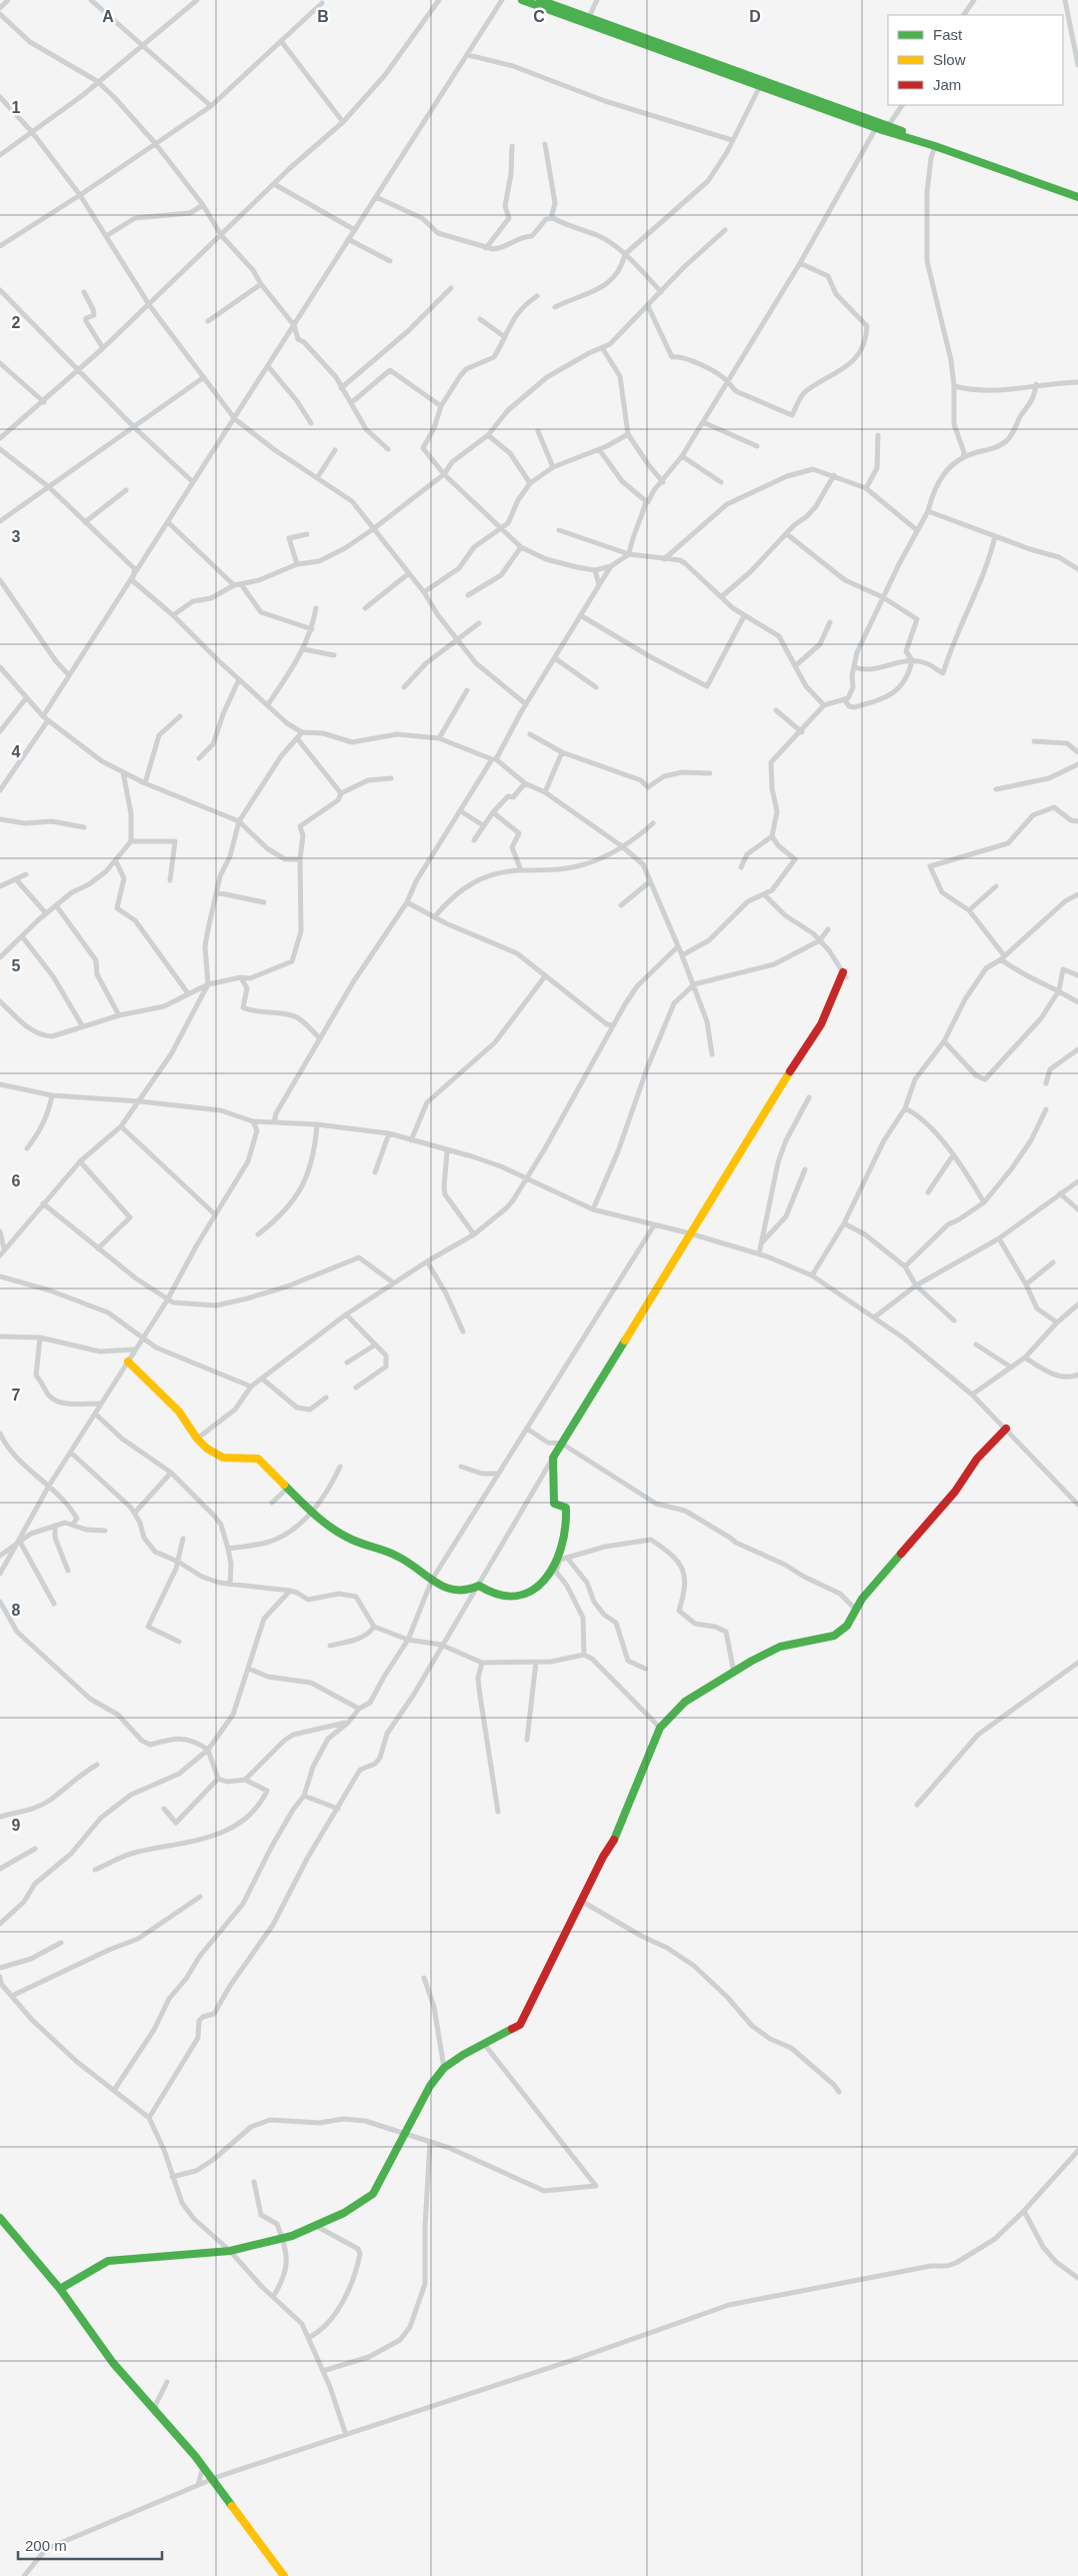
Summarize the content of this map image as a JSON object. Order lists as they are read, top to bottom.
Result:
{
  "legend": ["Fast", "Slow", "Jam"],
  "scale_bar": "200 m",
  "grid": {
    "columns": [
      "A",
      "B",
      "C",
      "D"
    ],
    "rows": [
      "1",
      "2",
      "3",
      "4",
      "5",
      "6",
      "7",
      "8",
      "9"
    ]
  }
}
